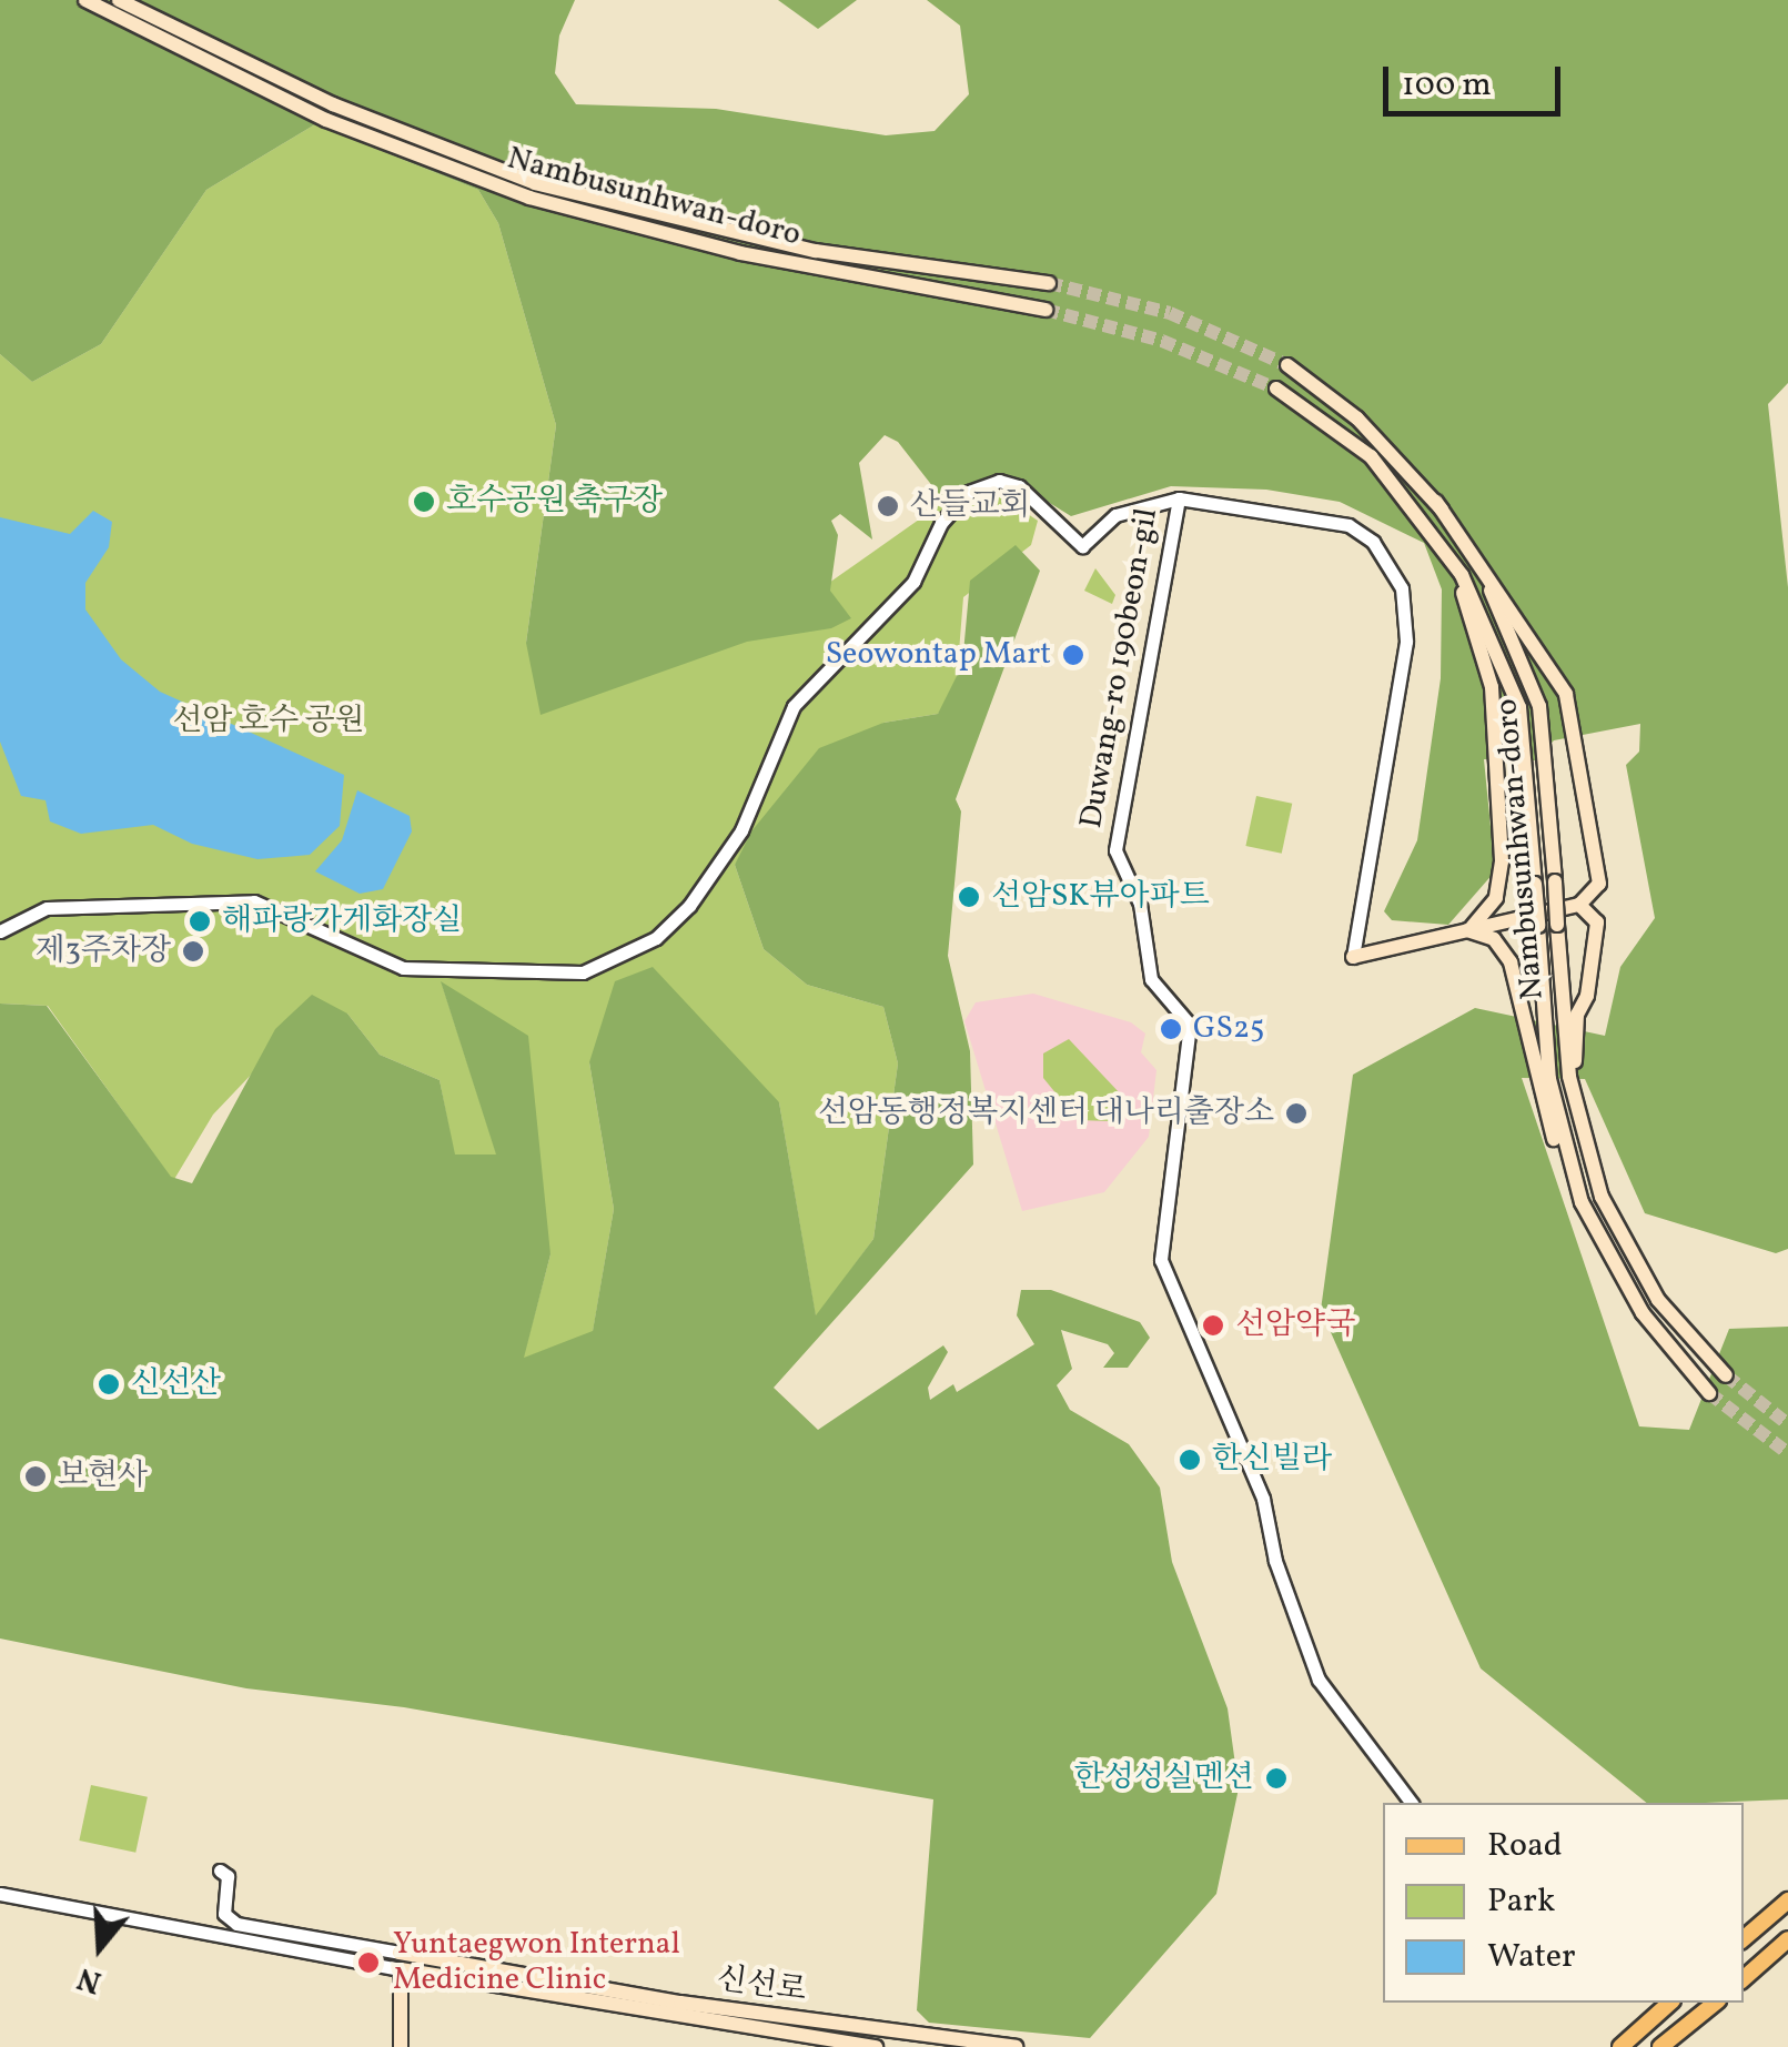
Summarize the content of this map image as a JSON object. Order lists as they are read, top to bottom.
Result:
{
  "streets": {
    "main road": ["Nambusunhwan-doro", "신선로"],
    "street": ["Duwang-ro 190beon-gil"]
  },
  "parks": ["선암 호수 공원"],
  "places": [
    "호수공원 축구장",
    "산들교회",
    "Seowontap Mart",
    "선암SK뷰아파트",
    "해파랑가게화장실",
    "제3주차장",
    "GS25",
    "선암동행정복지센터 대나리출장소",
    "선암약국",
    "신선산",
    "한신빌라",
    "보현사",
    "한성성실멘션",
    "Yuntaegwon Internal Medicine Clinic"
  ],
  "legend": ["Road", "Park", "Water"],
  "scale_bar": "100 m",
  "north": "bottom"
}
